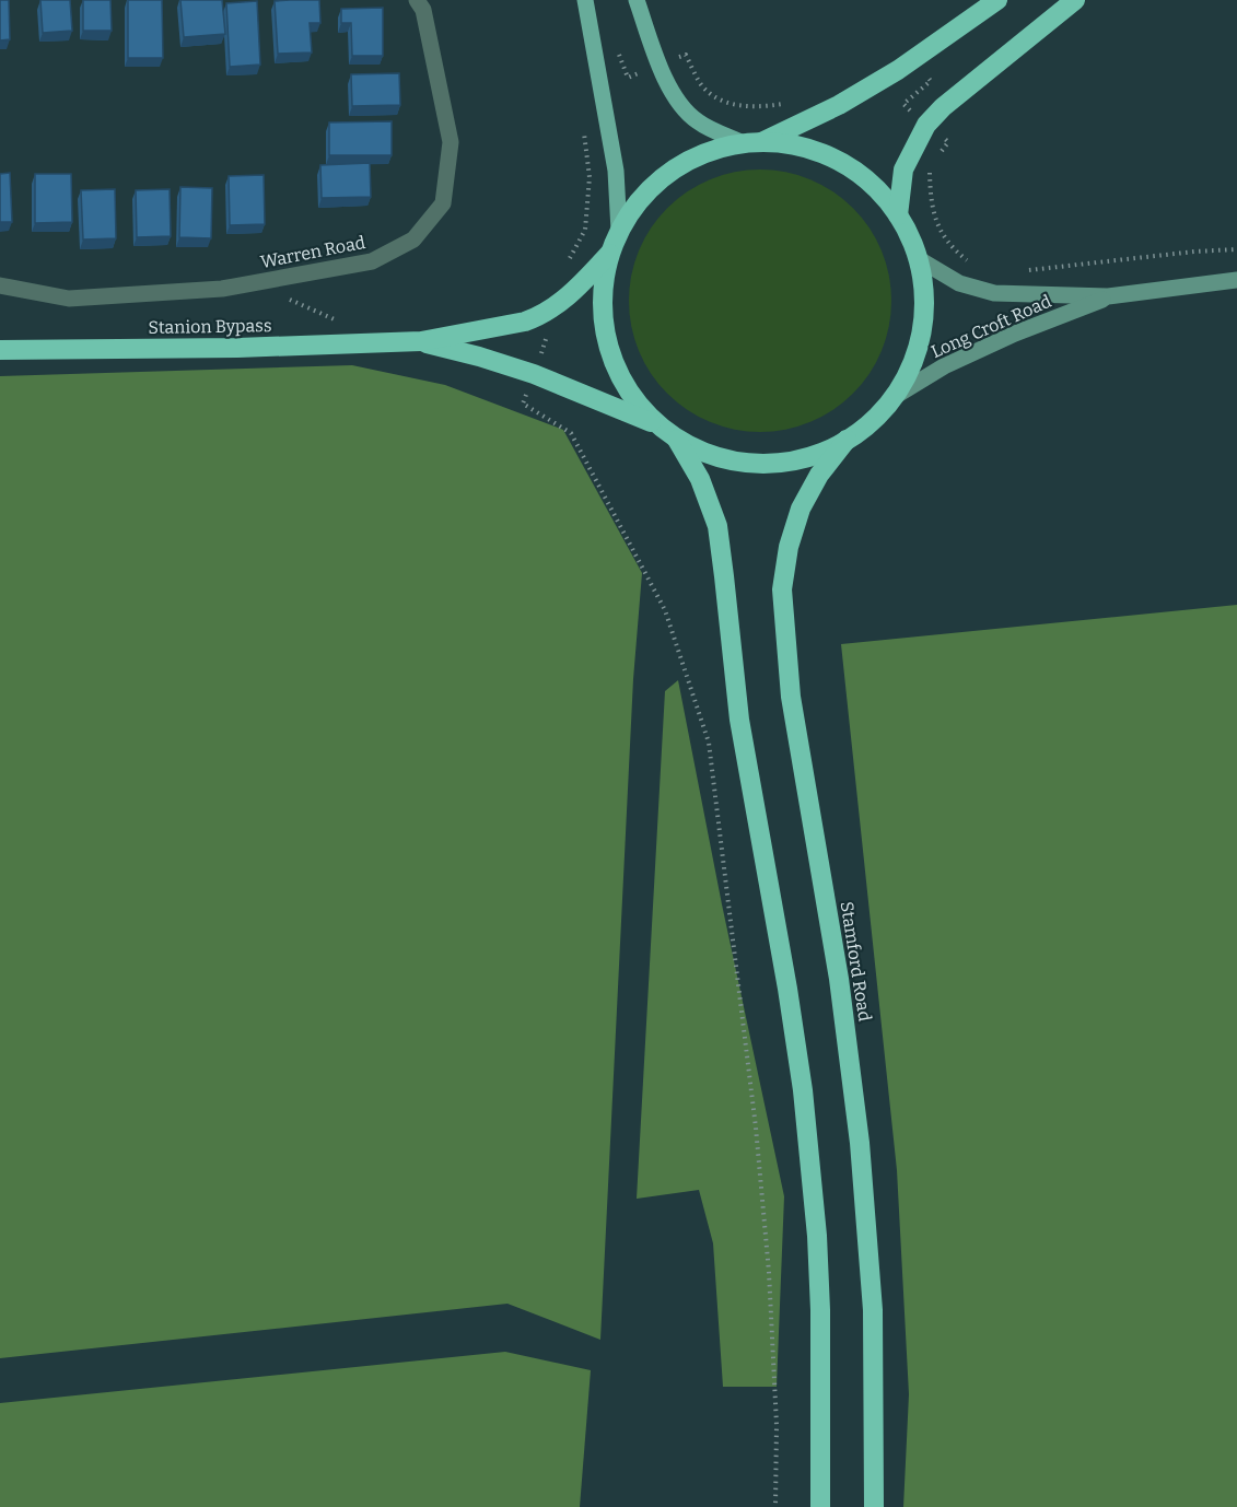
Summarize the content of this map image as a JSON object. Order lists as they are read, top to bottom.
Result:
{
  "streets": {
    "highway": ["Stanion Bypass", "Stamford Road"],
    "street": ["Warren Road", "Long Croft Road"]
  }
}
